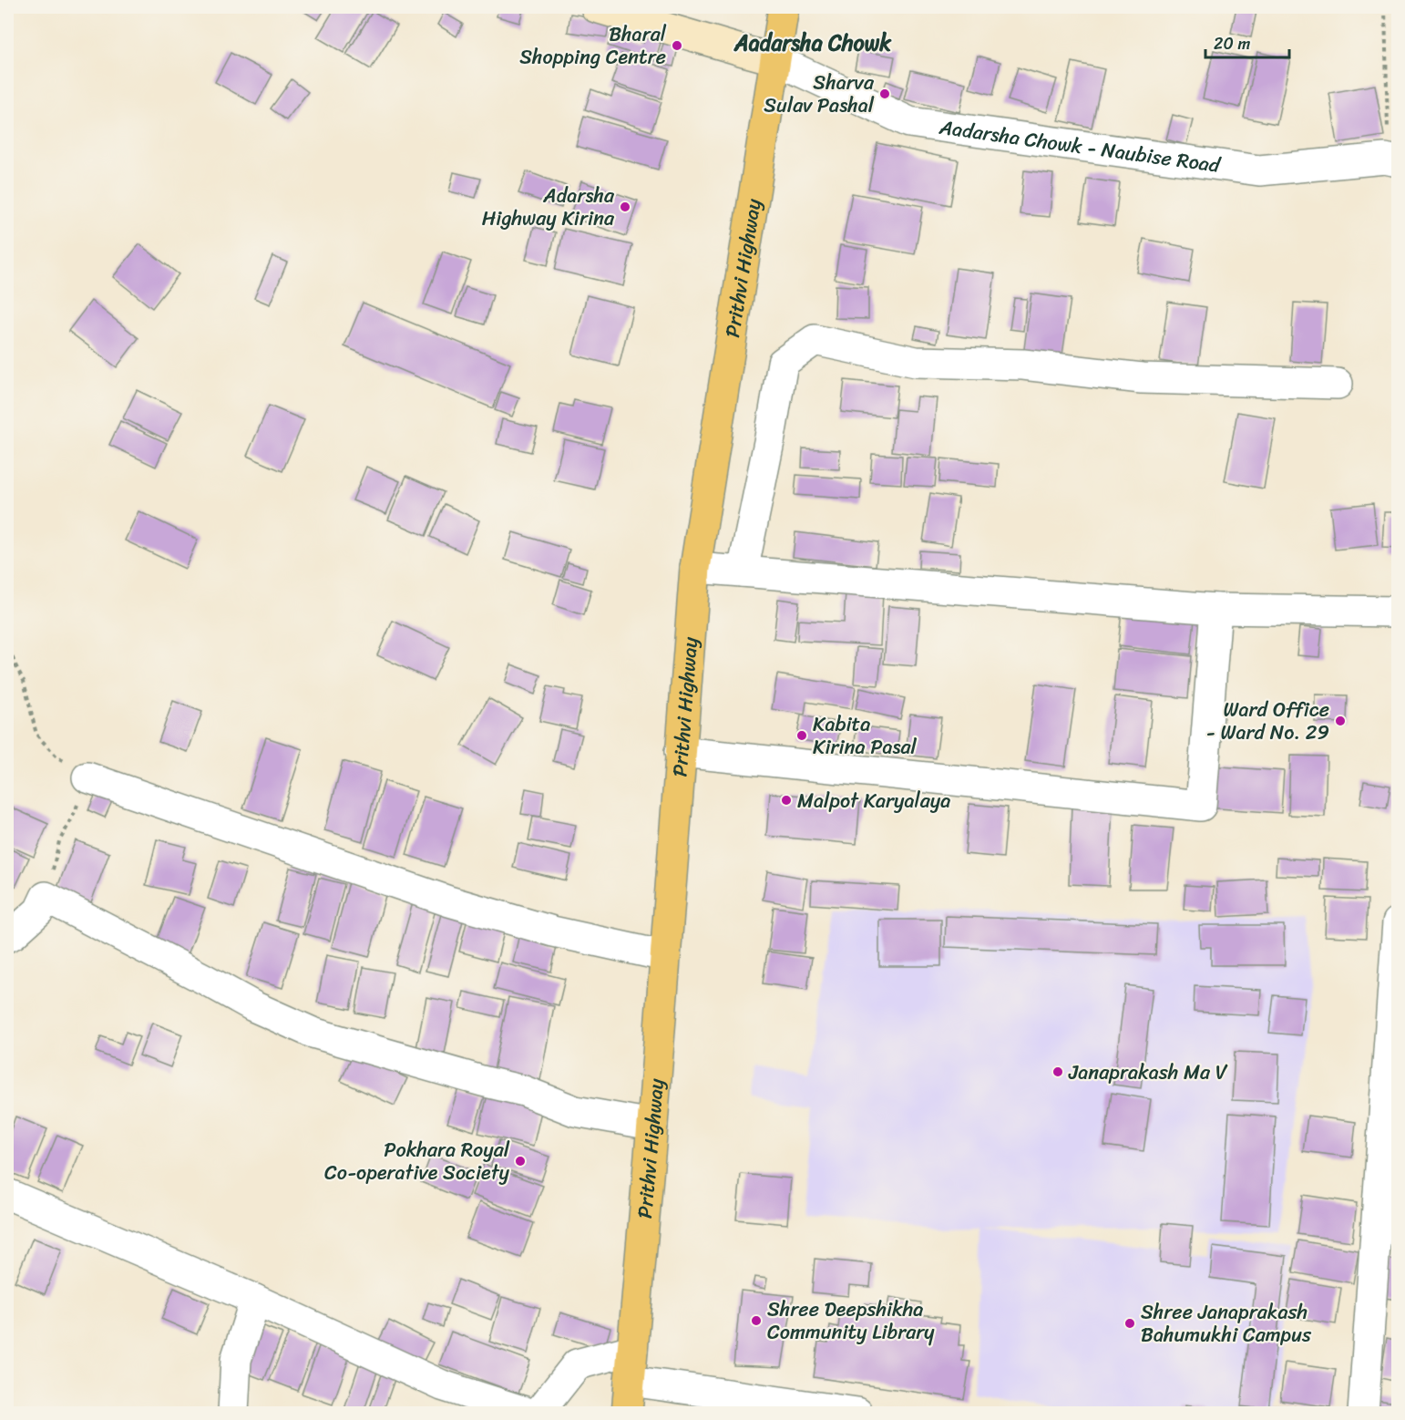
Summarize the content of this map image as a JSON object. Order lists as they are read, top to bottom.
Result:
{
  "streets": {
    "highway": ["Prithvi Highway"],
    "street": ["Aadarsha Chowk - Naubise Road"]
  },
  "crossings": [
    ["Aadarsha Chowk - Naubise Road", "Prithvi Highway"]
  ],
  "districts": ["Aadarsha Chowk"],
  "places": [
    "Bharal Shopping Centre",
    "Sharva Sulav Pashal",
    "Adarsha Highway Kirina",
    "Ward Office - Ward No. 29",
    "Kabita Kirina Pasal",
    "Malpot Karyalaya",
    "Janaprakash Ma V",
    "Pokhara Royal Co-operative Society",
    "Shree Deepshikha Community Library",
    "Shree Janaprakash Bahumukhi Campus"
  ],
  "scale_bar": "20 m"
}
